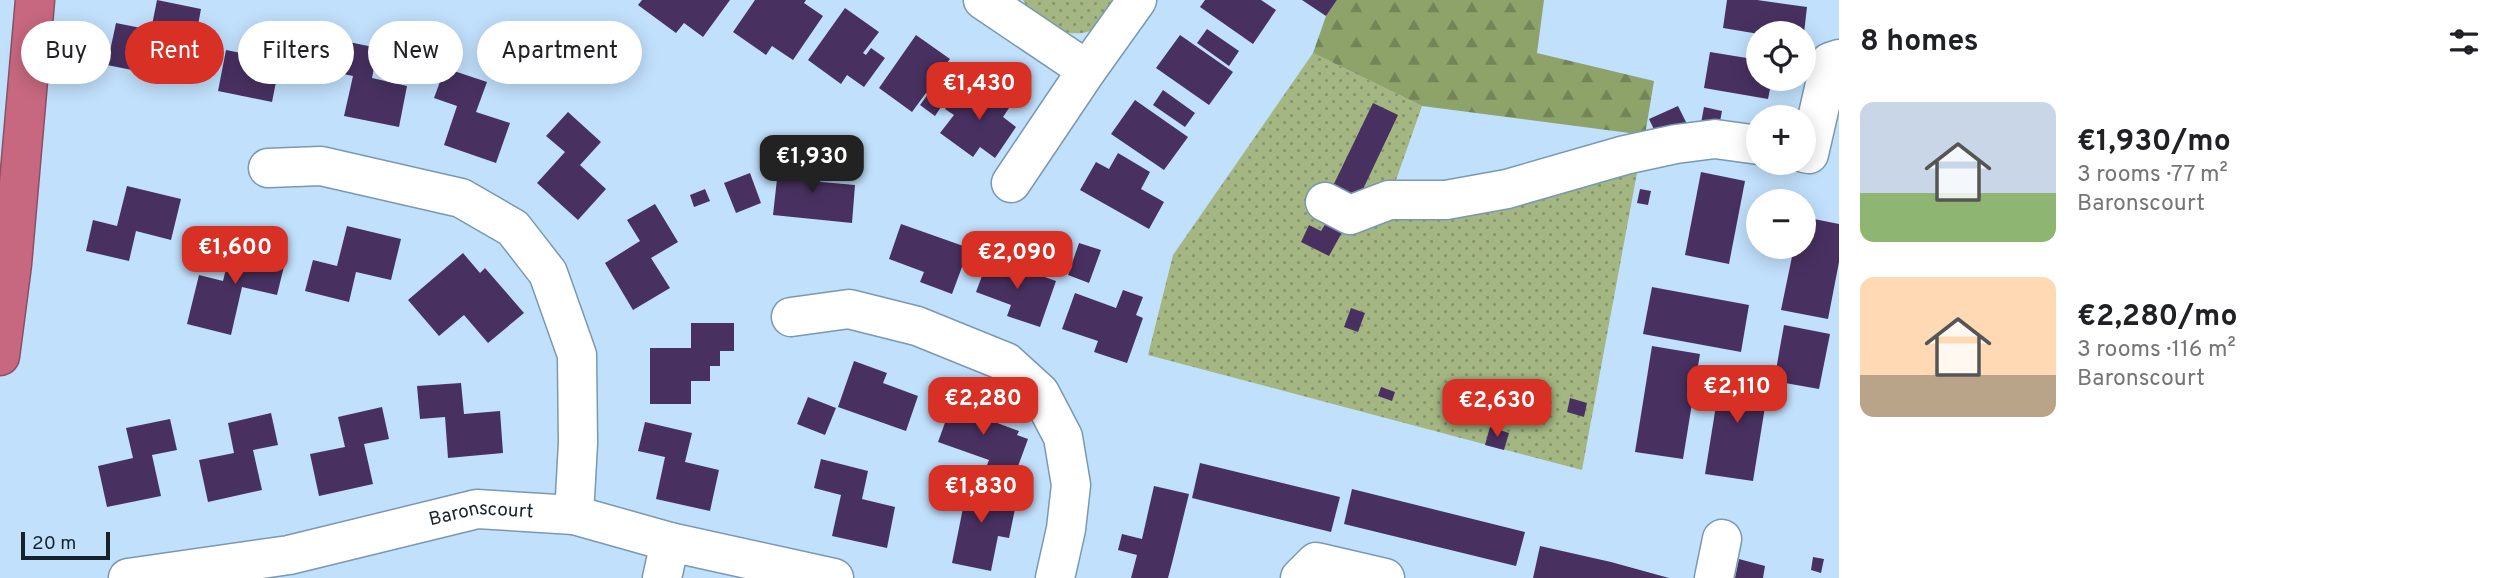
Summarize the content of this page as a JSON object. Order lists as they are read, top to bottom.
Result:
{
  "streets": {
    "street": ["Baronscourt"]
  },
  "scale_bar": "20 m",
  "page": {
    "heading": "8 homes",
    "map_buttons": ["+", "−"],
    "chip": [
      "Buy",
      "Rent",
      "Filters",
      "New",
      "Apartment"
    ],
    "price": [
      "€1,430",
      "€1,930",
      "€1,600",
      "€2,090",
      "€2,110",
      "€2,280",
      "€2,630",
      "€1,830"
    ],
    "list": [
      {
        "name": "€1,930/mo",
        "note": "3 rooms · 77 m² · Baronscourt"
      },
      {
        "name": "€2,280/mo",
        "note": "3 rooms · 116 m² · Baronscourt"
      }
    ],
    "scale": "20 m"
  }
}
